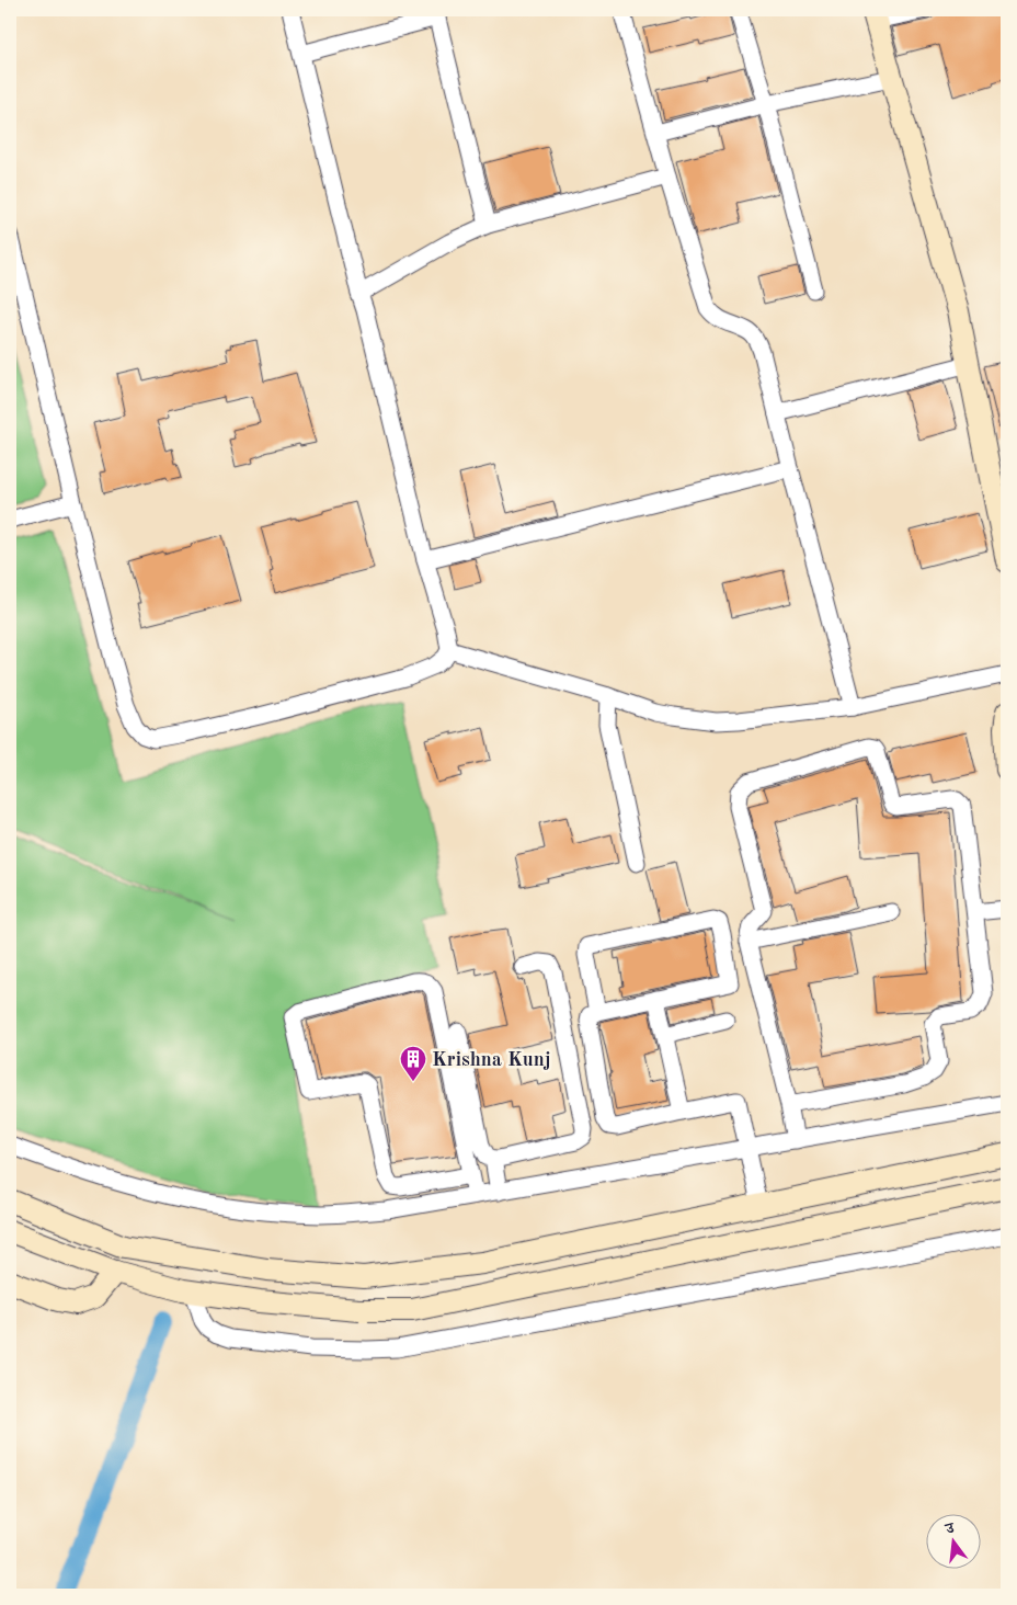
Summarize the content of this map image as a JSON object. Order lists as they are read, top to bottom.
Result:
{
  "places": {
    "building": ["Krishna Kunj"]
  },
  "north": "top"
}
